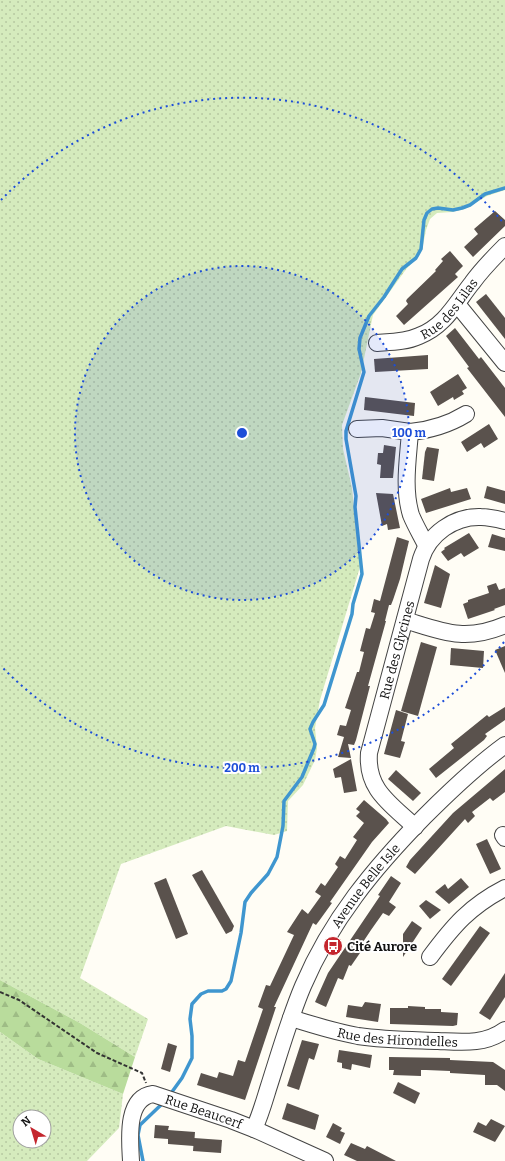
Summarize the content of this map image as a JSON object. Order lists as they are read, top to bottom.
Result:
{
  "streets": {
    "street": [
      "Rue des Lilas",
      "Rue des Glycines",
      "Avenue Belle Isle",
      "Rue des Hirondelles",
      "Rue Beaucerf"
    ]
  },
  "crossings": [
    ["Rue des Glycines", "Avenue Belle Isle"],
    ["Avenue Belle Isle", "Rue des Hirondelles"],
    ["Avenue Belle Isle", "Rue Beaucerf"]
  ],
  "places": {
    "bus stop": ["Cité Aurore"]
  },
  "north": "top left",
  "rings": ["100 m", "200 m"]
}
